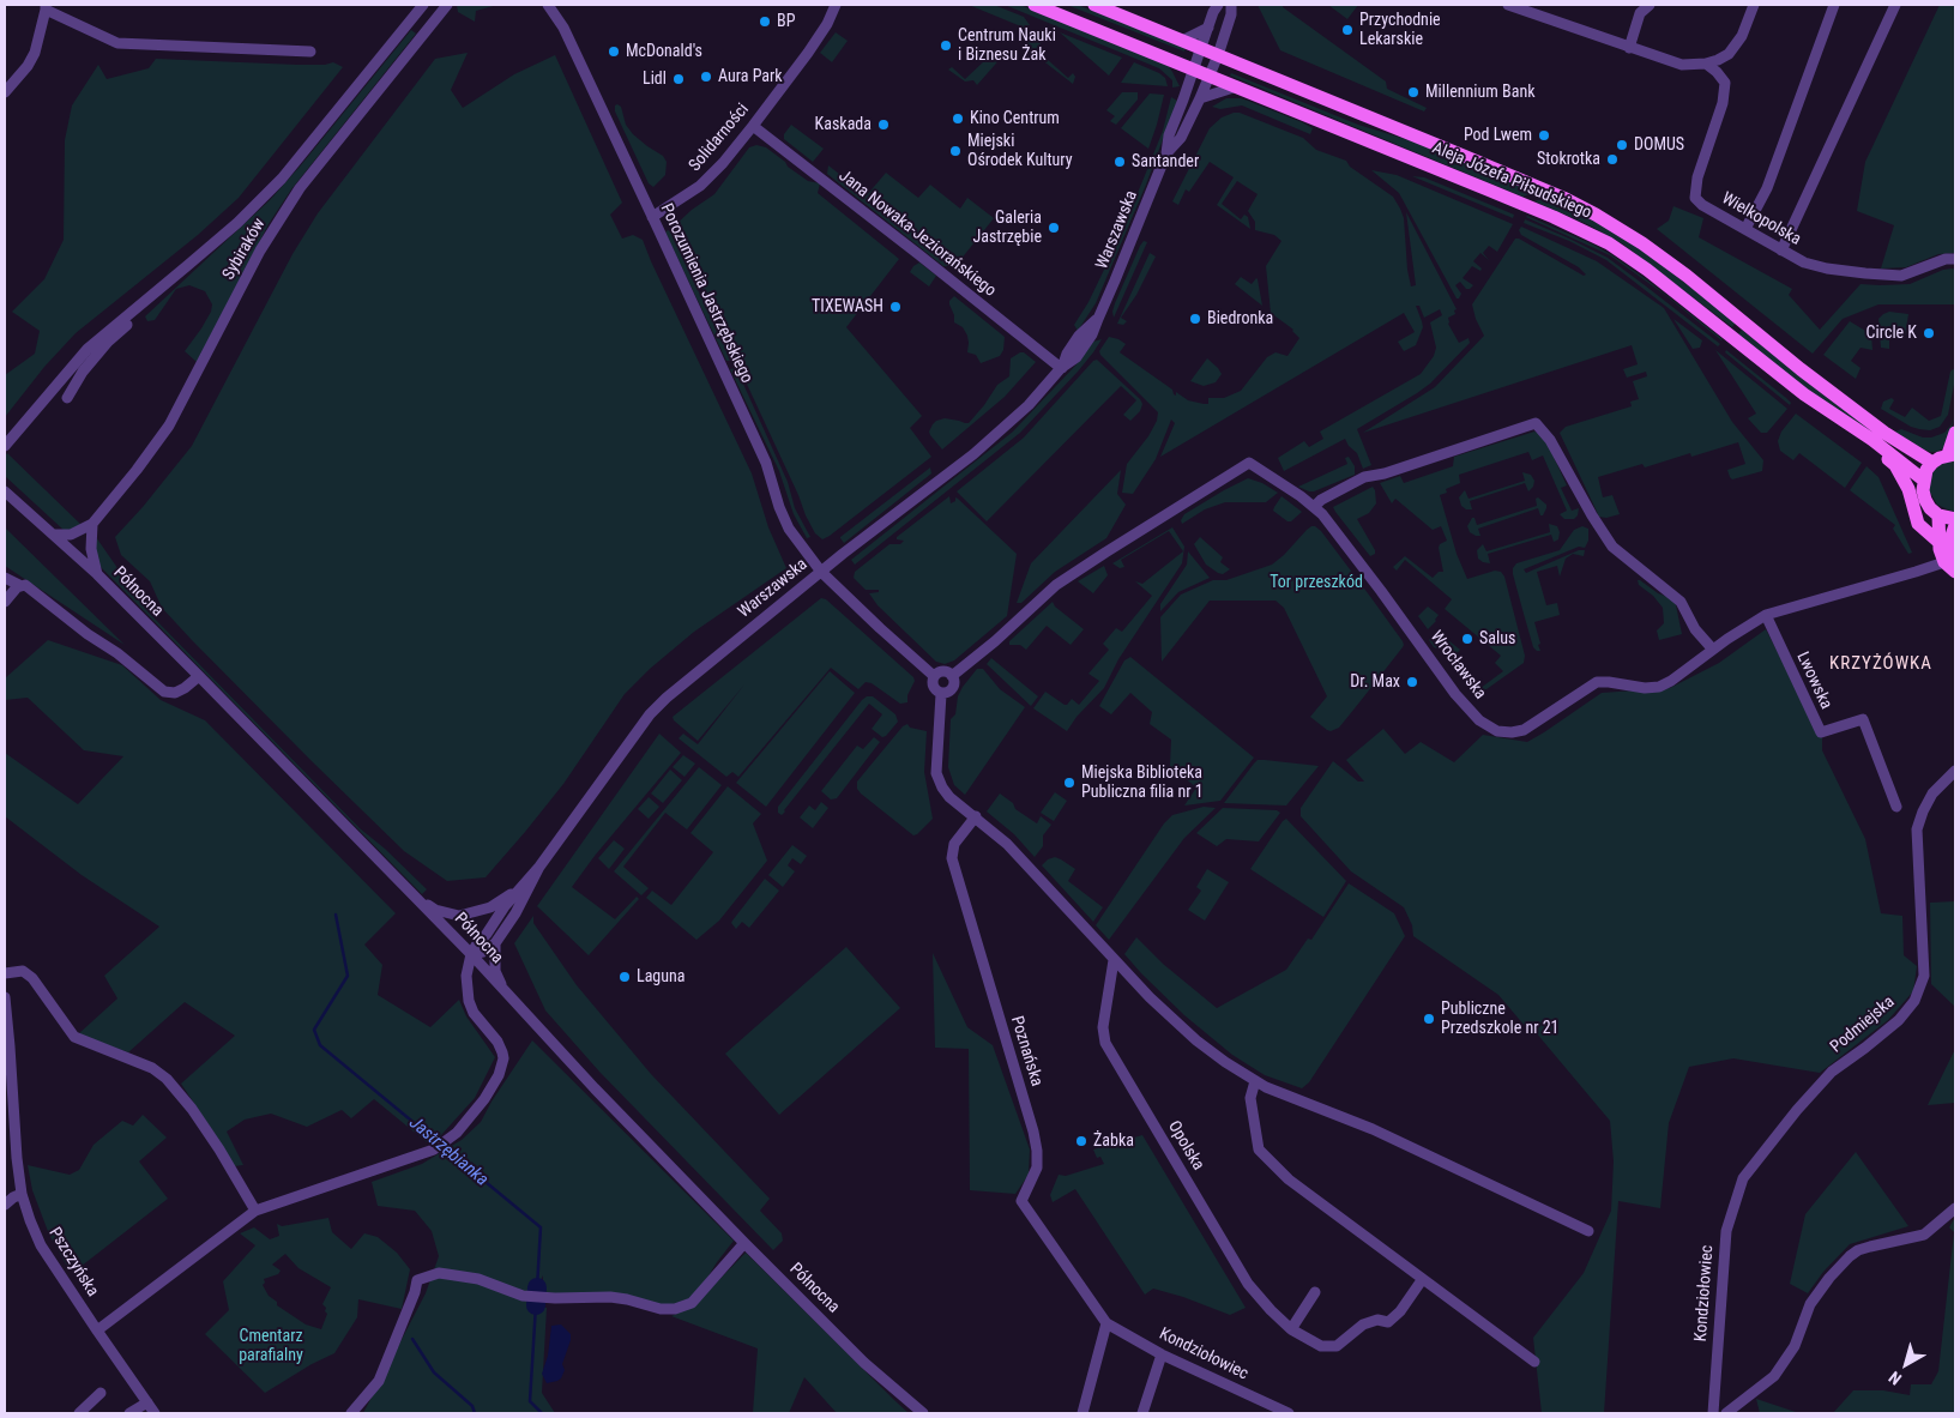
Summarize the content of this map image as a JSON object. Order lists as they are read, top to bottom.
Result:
{
  "streets": {
    "main road": ["Aleja Józefa Piłsudskiego"],
    "street": [
      "Solidarności",
      "Wielkopolska",
      "Warszawska",
      "Jana Nowaka-Jeziorańskiego",
      "Sybiraków",
      "Porozumienia Jastrzębskiego",
      "Północna",
      "Wrocławska",
      "Lwowska",
      "Podmiejska",
      "Poznańska",
      "Opolska",
      "Pszczyńska",
      "Kondziołowiec"
    ]
  },
  "crossings": [
    ["Solidarności", "Jana Nowaka-Jeziorańskiego"],
    ["Solidarności", "Porozumienia Jastrzębskiego"],
    ["Aleja Józefa Piłsudskiego", "Warszawska"],
    ["Warszawska", "Jana Nowaka-Jeziorańskiego"],
    ["Warszawska", "Porozumienia Jastrzębskiego"],
    ["Warszawska", "Północna"],
    ["Sybiraków", "Północna"],
    ["Wrocławska", "Lwowska"],
    ["Podmiejska", "Kondziołowiec"],
    ["Poznańska", "Kondziołowiec"]
  ],
  "districts": ["KRZYŻÓWKA"],
  "water": ["Jastrzębianka"],
  "parks": ["Tor przeszkód", "Cmentarz parafialny"],
  "places": [
    "BP",
    "Przychodnie Lekarskie",
    "Centrum Nauki i Biznesu Żak",
    "McDonald's",
    "Aura Park",
    "Lidl",
    "Millennium Bank",
    "Kino Centrum",
    "Kaskada",
    "Pod Lwem",
    "DOMUS",
    "Miejski Ośrodek Kultury",
    "Stokrotka",
    "Santander",
    "Galeria Jastrzębie",
    "TIXEWASH",
    "Biedronka",
    "Circle K",
    "Salus",
    "Dr. Max",
    "Miejska Biblioteka Publiczna filia nr 1",
    "Laguna",
    "Publiczne Przedszkole nr 21",
    "Żabka"
  ],
  "north": "bottom left"
}
